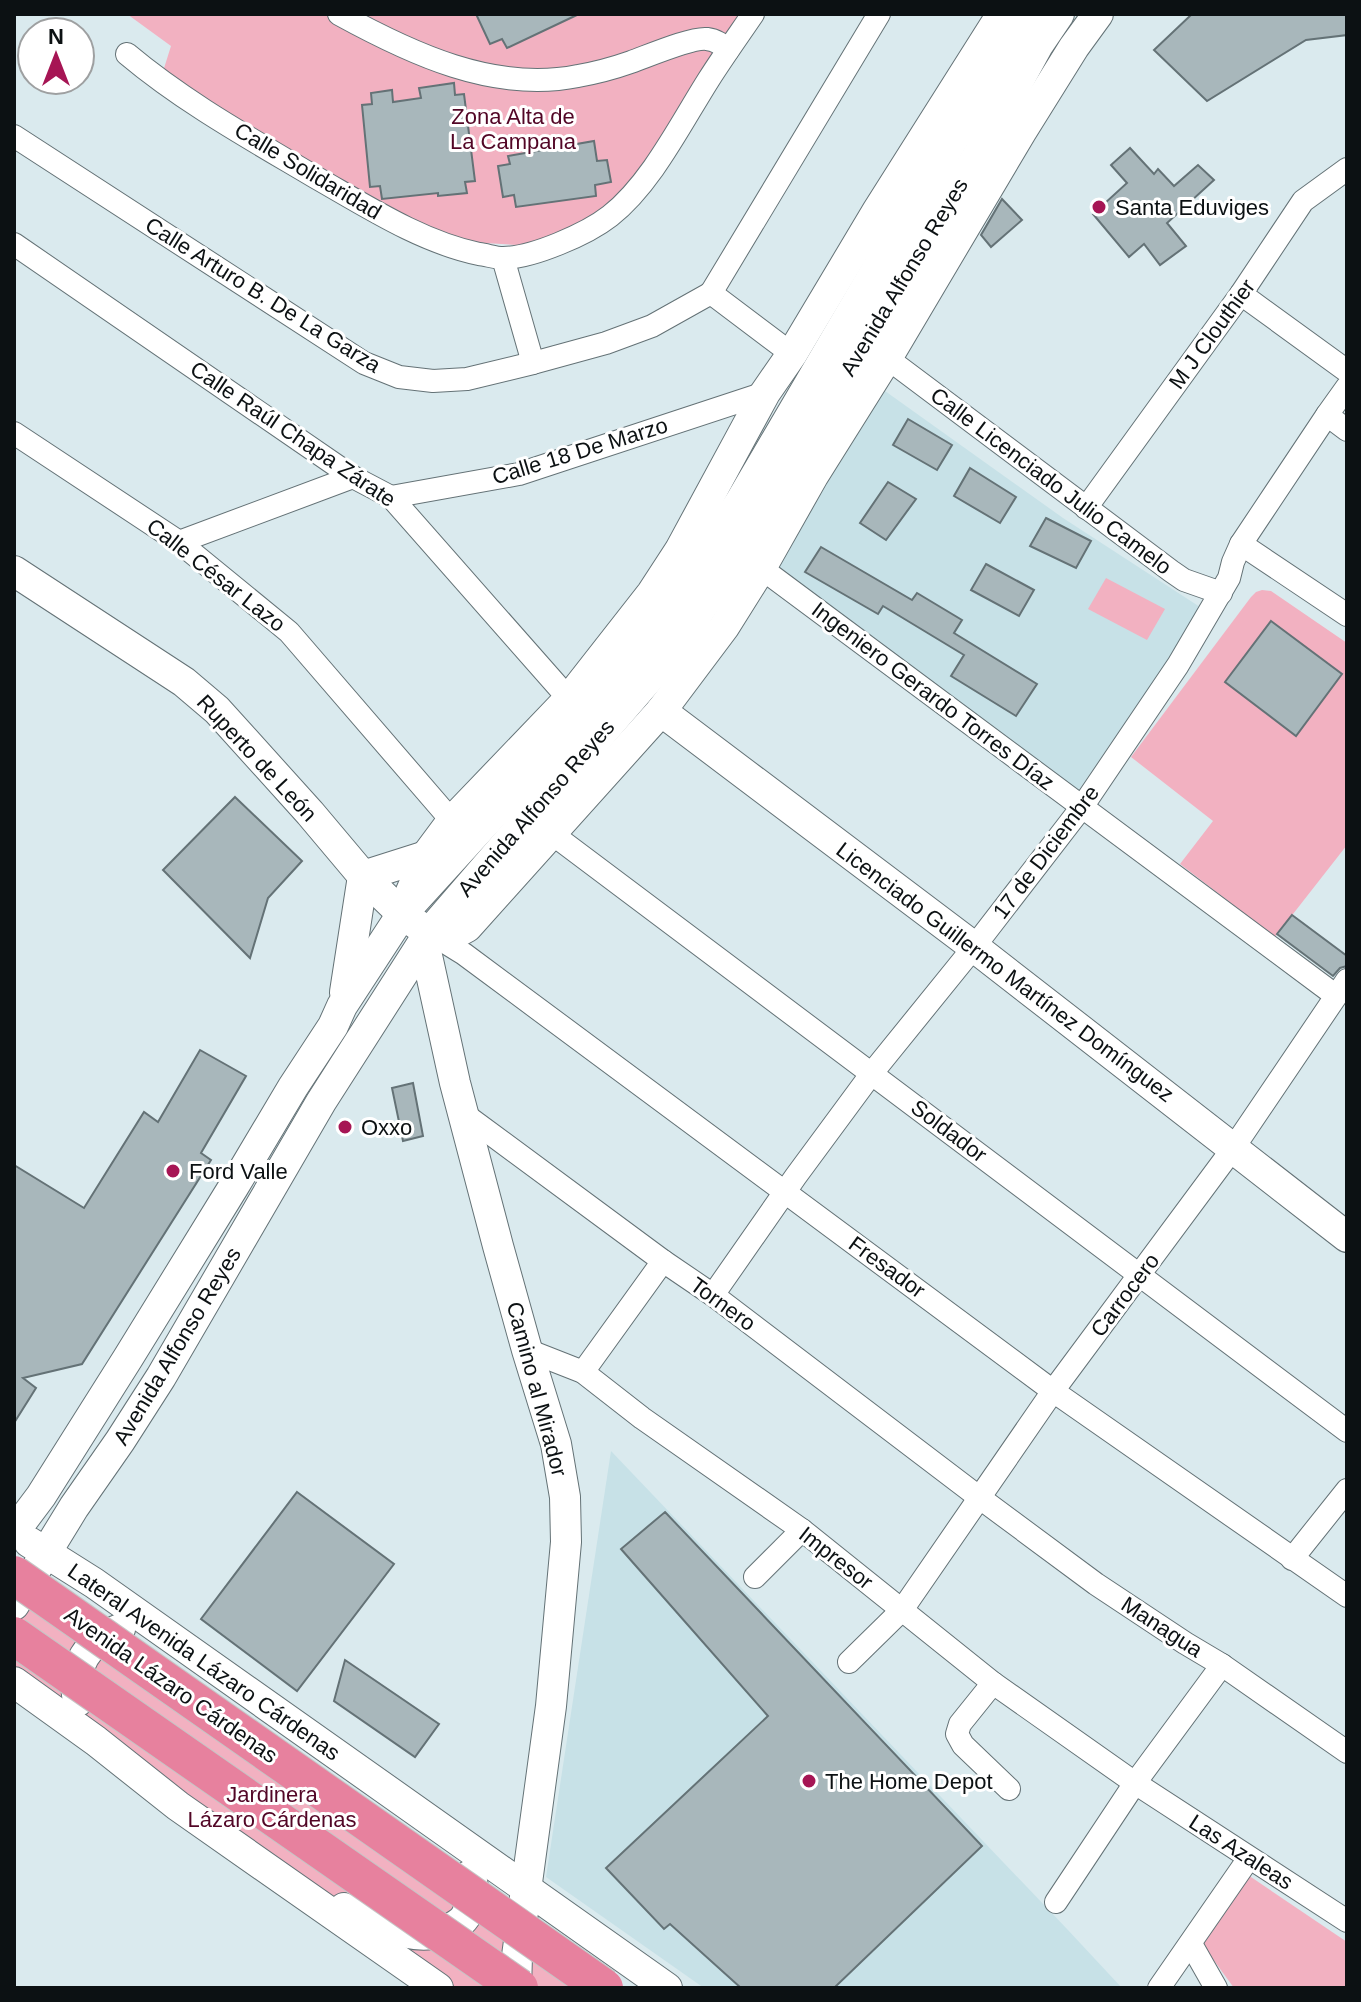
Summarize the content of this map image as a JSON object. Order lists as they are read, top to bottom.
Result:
{
  "streets": {
    "highway": ["Avenida Lázaro Cárdenas"],
    "main road": [
      "Avenida Alfonso Reyes",
      "Ruperto de León",
      "Licenciado Guillermo Martínez Domínguez",
      "Camino al Mirador",
      "Lateral Avenida Lázaro Cárdenas"
    ],
    "street": [
      "Calle Solidaridad",
      "Calle Arturo B. De La Garza",
      "M J Clouthier",
      "Calle Raúl Chapa Zárate",
      "Calle 18 De Marzo",
      "Calle Licenciado Julio Camelo",
      "Calle César Lazo",
      "Ingeniero Gerardo Torres Díaz",
      "17 de Diciembre",
      "Soldador",
      "Fresador",
      "Carrocero",
      "Tornero",
      "Impresor",
      "Managua",
      "Las Azaleas"
    ]
  },
  "crossings": [
    ["Avenida Alfonso Reyes", "Ruperto de León"],
    ["Avenida Alfonso Reyes", "Fresador"],
    ["Avenida Alfonso Reyes", "Camino al Mirador"],
    ["Avenida Alfonso Reyes", "Lateral Avenida Lázaro Cárdenas"],
    ["M J Clouthier", "Calle Licenciado Julio Camelo"],
    ["Calle Raúl Chapa Zárate", "Calle 18 De Marzo"],
    ["Calle Licenciado Julio Camelo", "17 de Diciembre"],
    ["Ingeniero Gerardo Torres Díaz", "17 de Diciembre"],
    ["Ingeniero Gerardo Torres Díaz", "Carrocero"],
    ["Ruperto de León", "Fresador"],
    ["Ruperto de León", "Camino al Mirador"],
    ["17 de Diciembre", "Licenciado Guillermo Martínez Domínguez"],
    ["17 de Diciembre", "Soldador"],
    ["17 de Diciembre", "Fresador"],
    ["17 de Diciembre", "Tornero"],
    ["Licenciado Guillermo Martínez Domínguez", "Carrocero"],
    ["Soldador", "Carrocero"],
    ["Fresador", "Carrocero"],
    ["Fresador", "Camino al Mirador"],
    ["Carrocero", "Tornero"],
    ["Carrocero", "Impresor"],
    ["Carrocero", "Managua"],
    ["Tornero", "Camino al Mirador"],
    ["Tornero", "Managua"],
    ["Camino al Mirador", "Impresor"],
    ["Camino al Mirador", "Lateral Avenida Lázaro Cárdenas"],
    ["Impresor", "Las Azaleas"]
  ],
  "parks": ["Zona Alta de La Campana", "Jardinera Lázaro Cárdenas"],
  "places": [
    "Santa Eduviges",
    "Oxxo",
    "Ford Valle",
    "The Home Depot"
  ],
  "north": "top"
}
